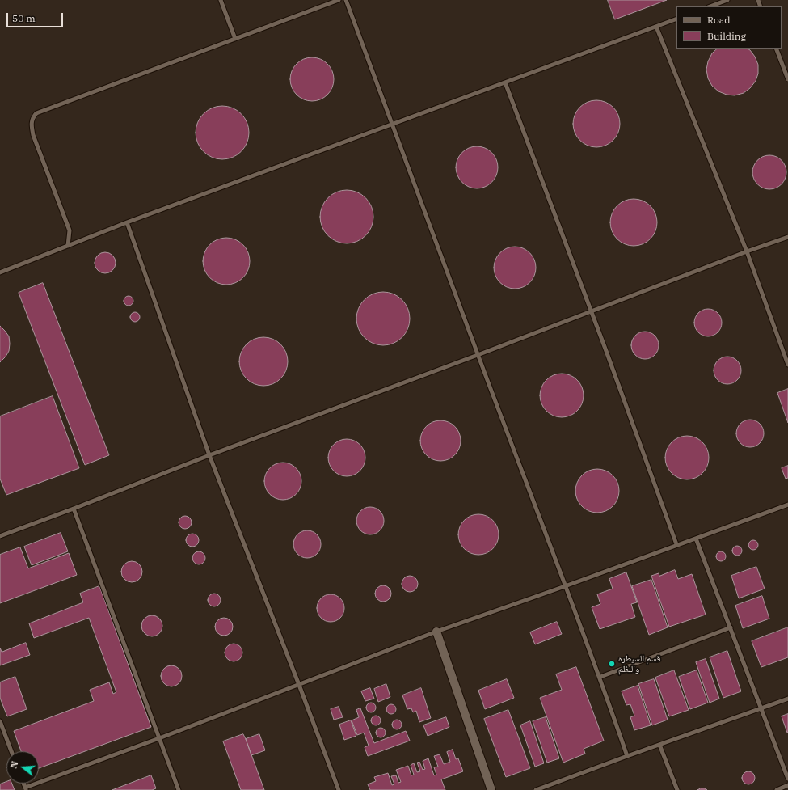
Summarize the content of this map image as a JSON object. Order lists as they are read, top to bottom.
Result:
{
  "places": ["قسم السيطره والنظم"],
  "legend": ["Road", "Building"],
  "scale_bar": "50 m",
  "north": "left"
}
